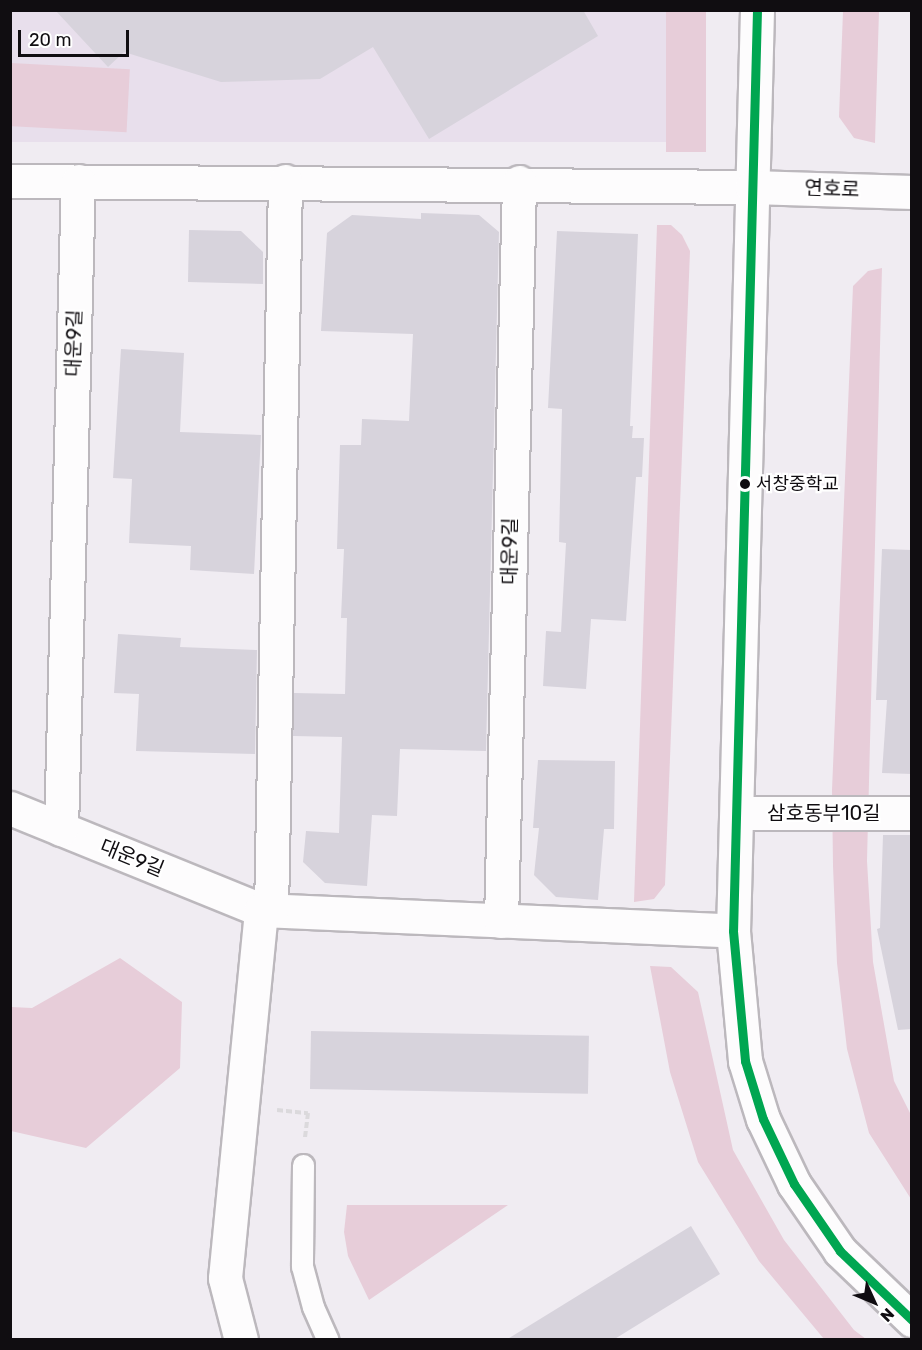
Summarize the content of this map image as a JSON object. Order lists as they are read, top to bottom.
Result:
{
  "streets": {
    "street": ["연호로", "대운9길", "삼호동부10길"]
  },
  "places": ["서창중학교"],
  "scale_bar": "20 m",
  "north": "bottom right"
}
